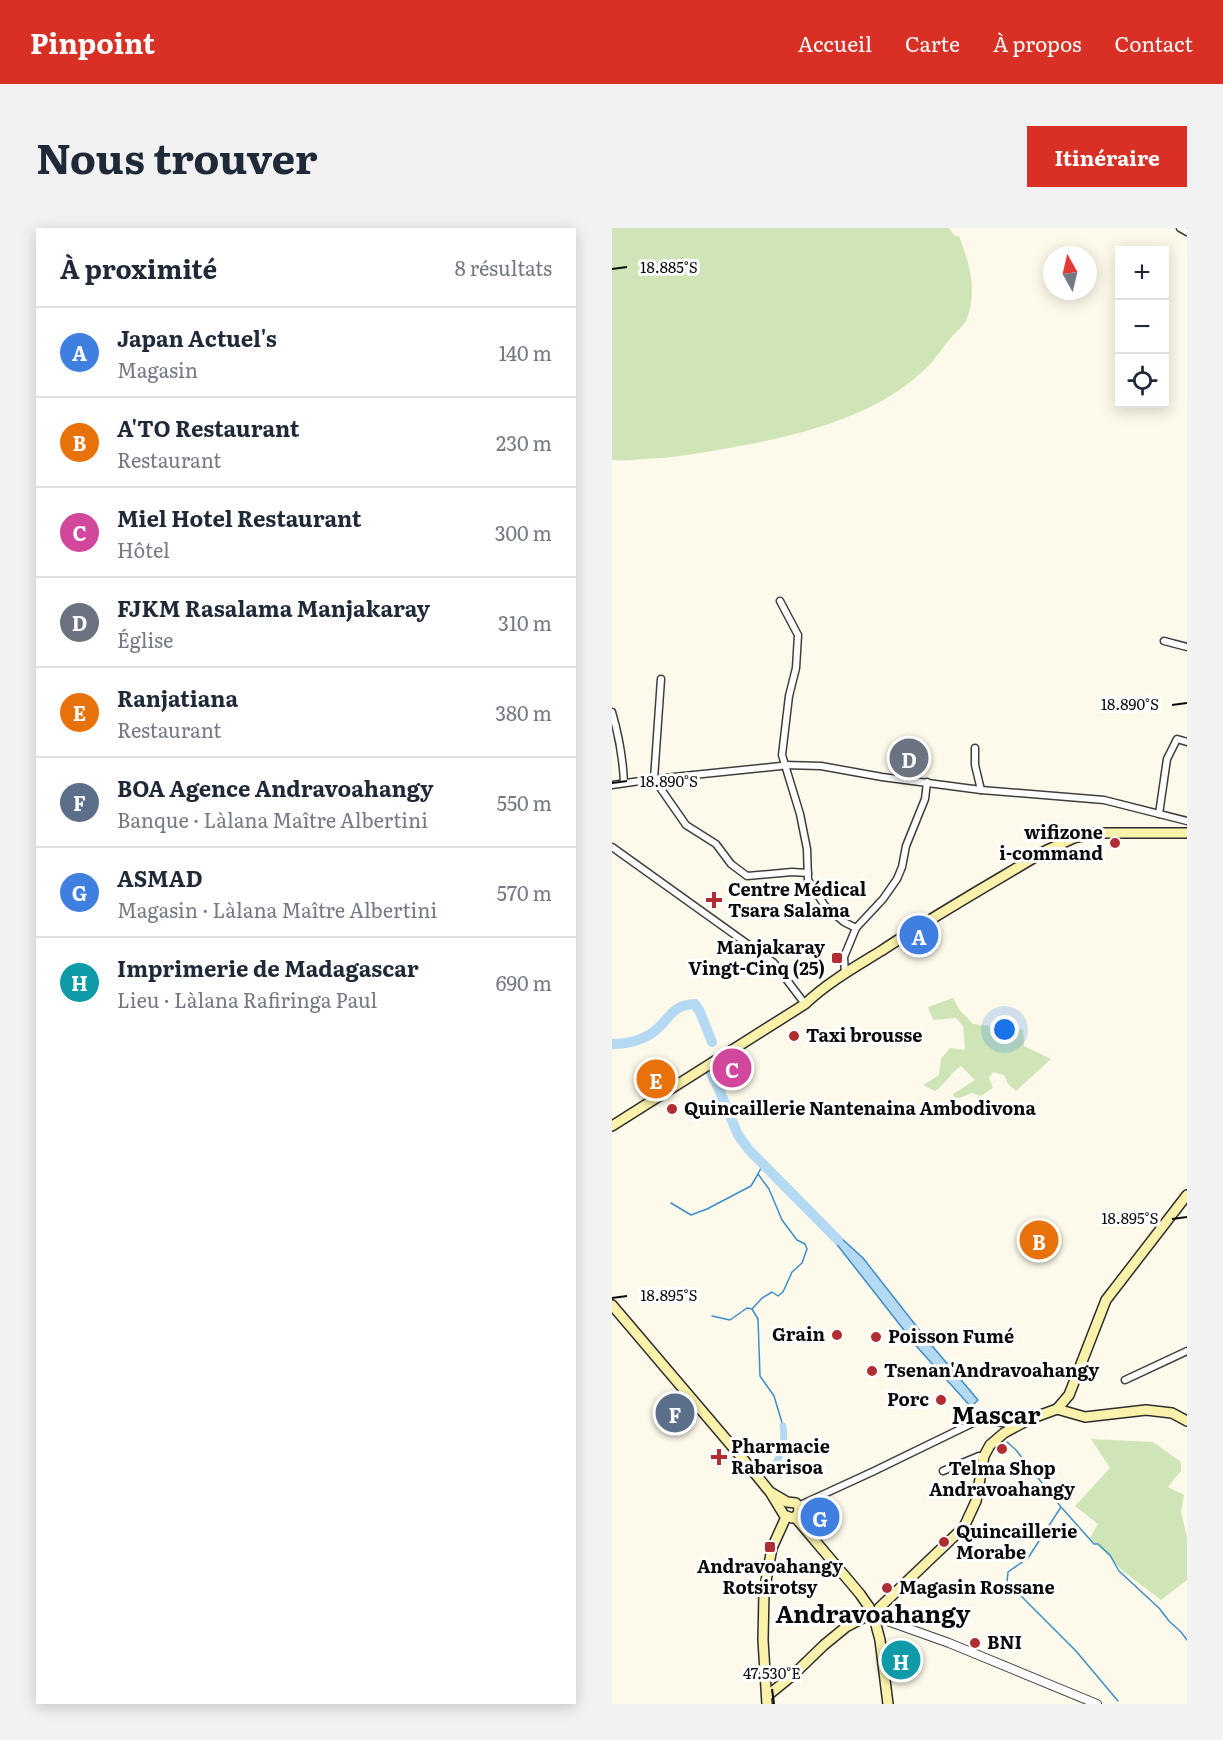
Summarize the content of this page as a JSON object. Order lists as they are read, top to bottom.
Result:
{
  "districts": ["Mascar", "Andravoahangy"],
  "places": {
    "other": [
      "wifizone i-command",
      "Taxi brousse",
      "Quincaillerie Nantenaina Ambodivona",
      "Grain",
      "Poisson Fumé",
      "Tsenan'Andravoahangy",
      "Porc",
      "Telma Shop Andravoahangy",
      "Quincaillerie Morabe",
      "Magasin Rossane",
      "BNI"
    ],
    "health": ["Centre Médical Tsara Salama", "Pharmacie Rabarisoa"],
    "transit": ["Manjakaray Vingt-Cinq (25)", "Andravoahangy Rotsirotsy"]
  },
  "north": "top",
  "page": {
    "header": "Pinpoint",
    "nav": [
      "Accueil",
      "Carte",
      "À propos",
      "Contact"
    ],
    "title": "Nous trouver",
    "buttons": "Itinéraire",
    "heading": ["À proximité", "8 résultats"],
    "map_buttons": ["+", "−"],
    "list": [
      {
        "mark": "A",
        "name": "Japan Actuel's",
        "note": "Magasin",
        "value": "140 m"
      },
      {
        "mark": "B",
        "name": "A'TO Restaurant",
        "note": "Restaurant",
        "value": "230 m"
      },
      {
        "mark": "C",
        "name": "Miel Hotel Restaurant",
        "note": "Hôtel",
        "value": "300 m"
      },
      {
        "mark": "D",
        "name": "FJKM Rasalama Manjakaray",
        "note": "Église",
        "value": "310 m"
      },
      {
        "mark": "E",
        "name": "Ranjatiana",
        "note": "Restaurant",
        "value": "380 m"
      },
      {
        "mark": "F",
        "name": "BOA Agence Andravoahangy",
        "note": "Banque · Làlana Maître Albertini",
        "value": "550 m"
      },
      {
        "mark": "G",
        "name": "ASMAD",
        "note": "Magasin · Làlana Maître Albertini",
        "value": "570 m"
      },
      {
        "mark": "H",
        "name": "Imprimerie de Madagascar",
        "note": "Lieu · Làlana Rafiringa Paul",
        "value": "690 m"
      }
    ],
    "pins": [
      "D",
      "A",
      "C",
      "E",
      "B",
      "F",
      "G",
      "H"
    ]
  },
  "coordinates": [
    "18.885°S",
    "18.890°S",
    "18.895°S",
    "47.530°E"
  ]
}
